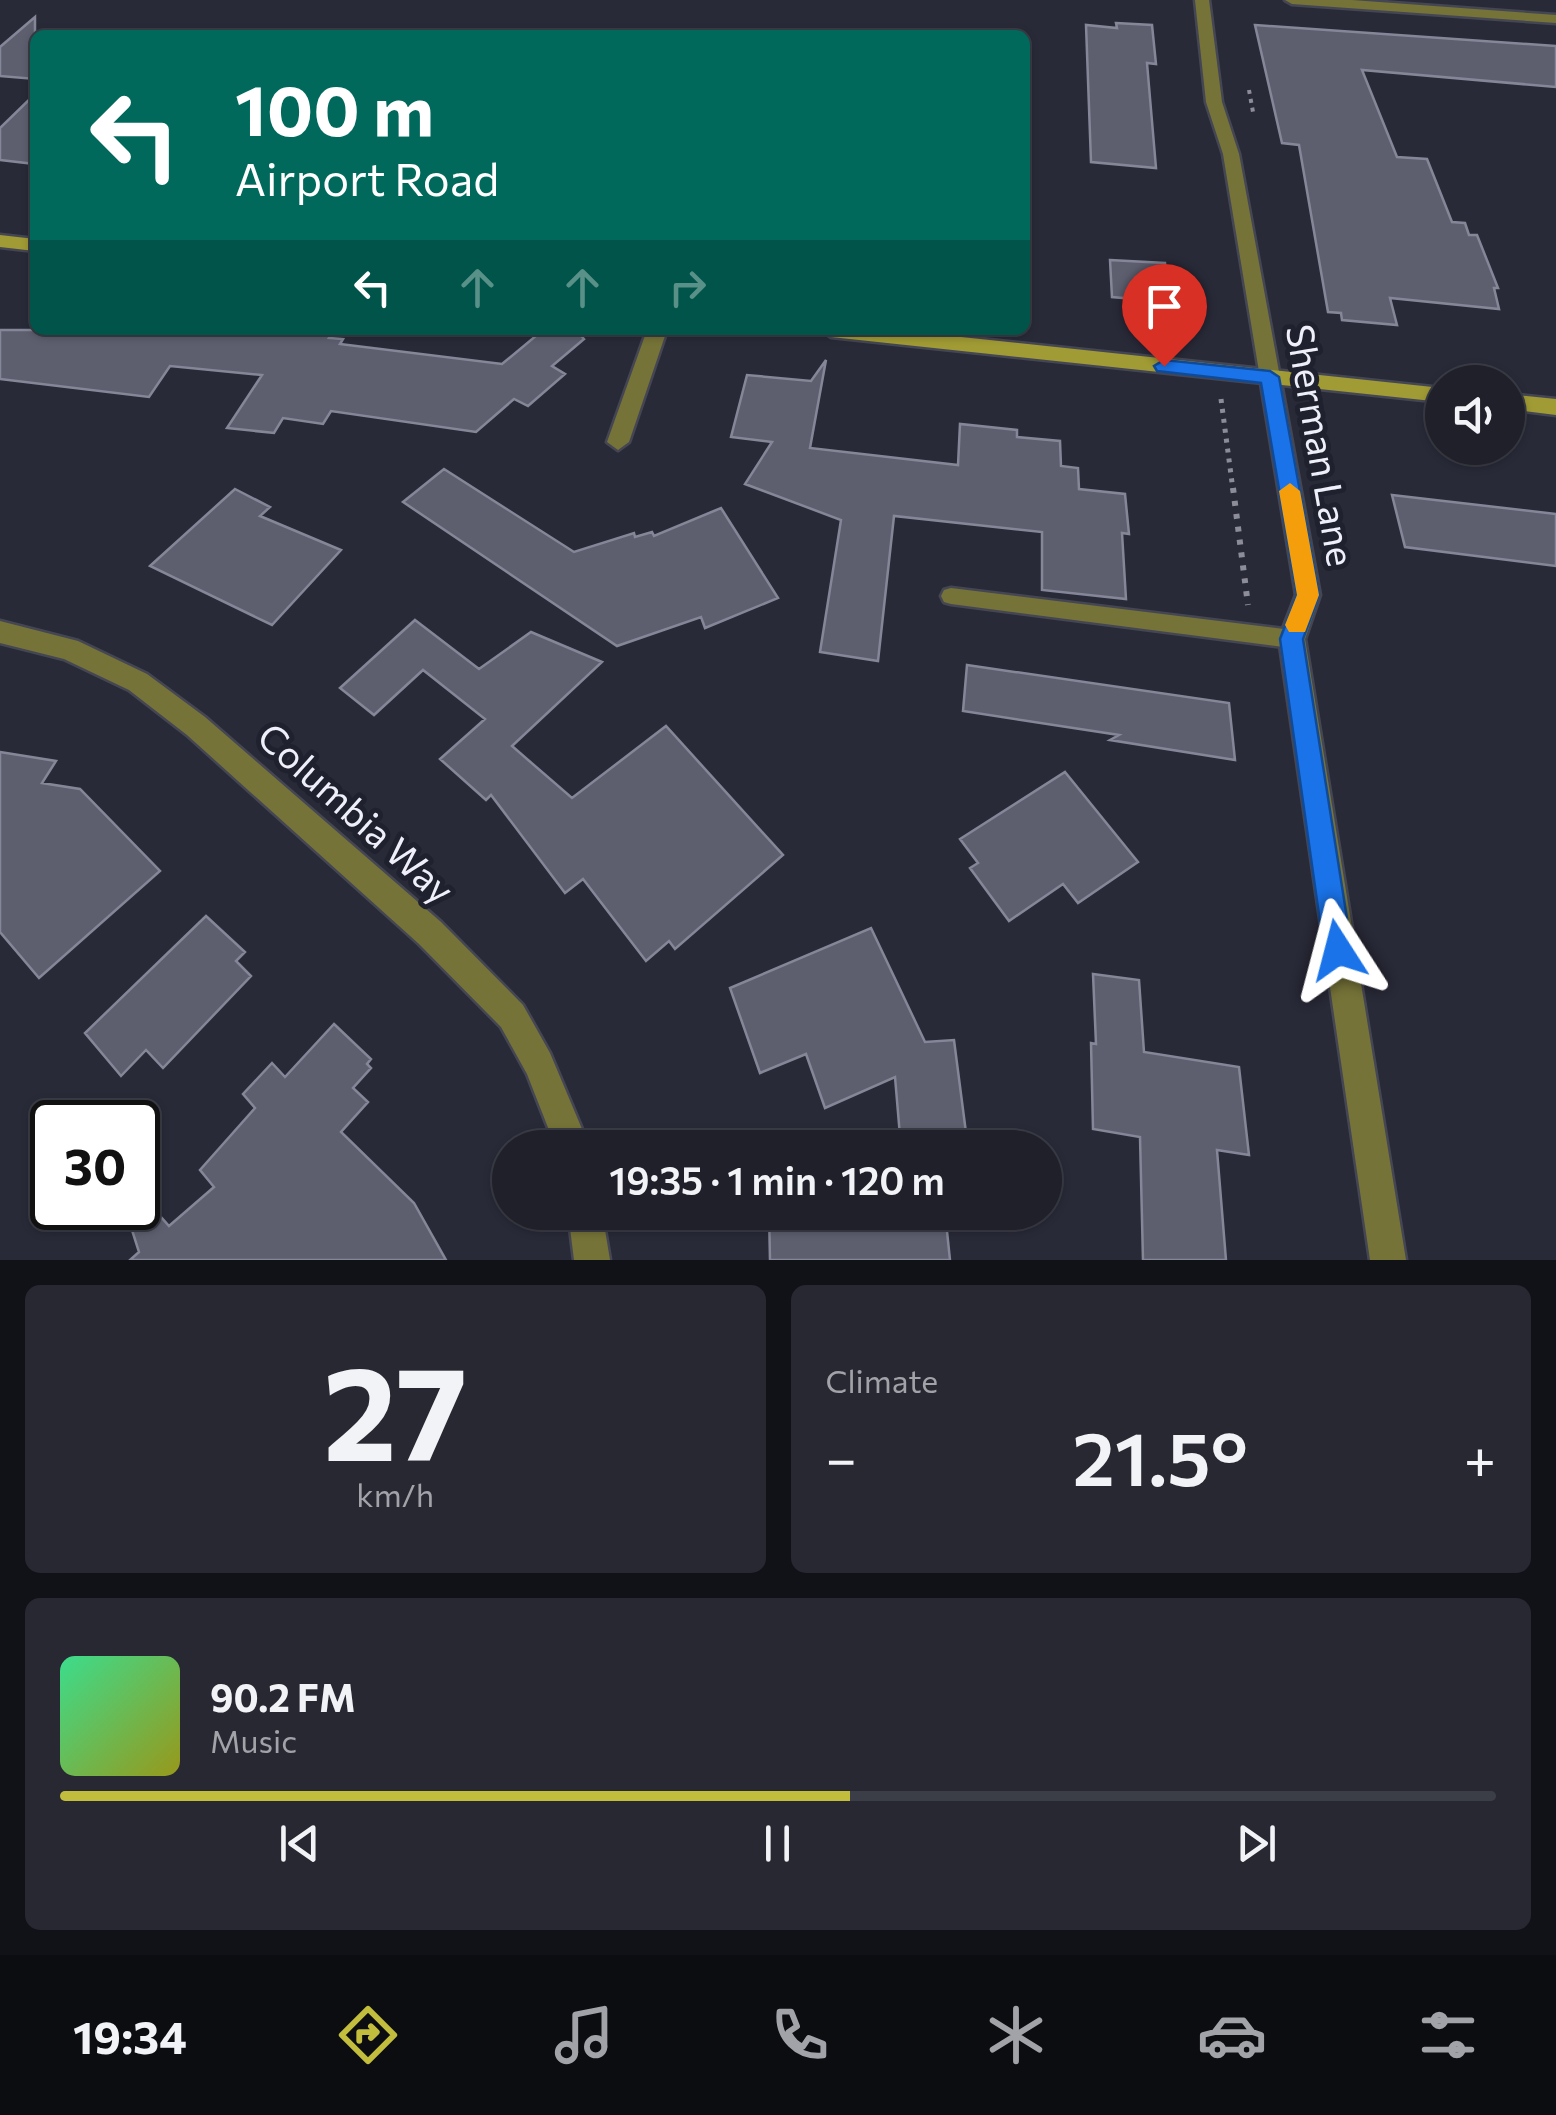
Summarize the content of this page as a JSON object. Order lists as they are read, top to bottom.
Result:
{
  "streets": {
    "street": ["Sherman Lane", "Columbia Way"]
  },
  "page": {
    "turn": ["100 m", "Airport Road"],
    "limit": "30",
    "trip": "19:35 · 1 min · 120 m",
    "tile": [
      ["27", "km/h"],
      "Climate"
    ],
    "heat": ["−", "21.5°", "+"],
    "song": ["90.2 FM", "Music"],
    "tabs": "19:34"
  }
}
